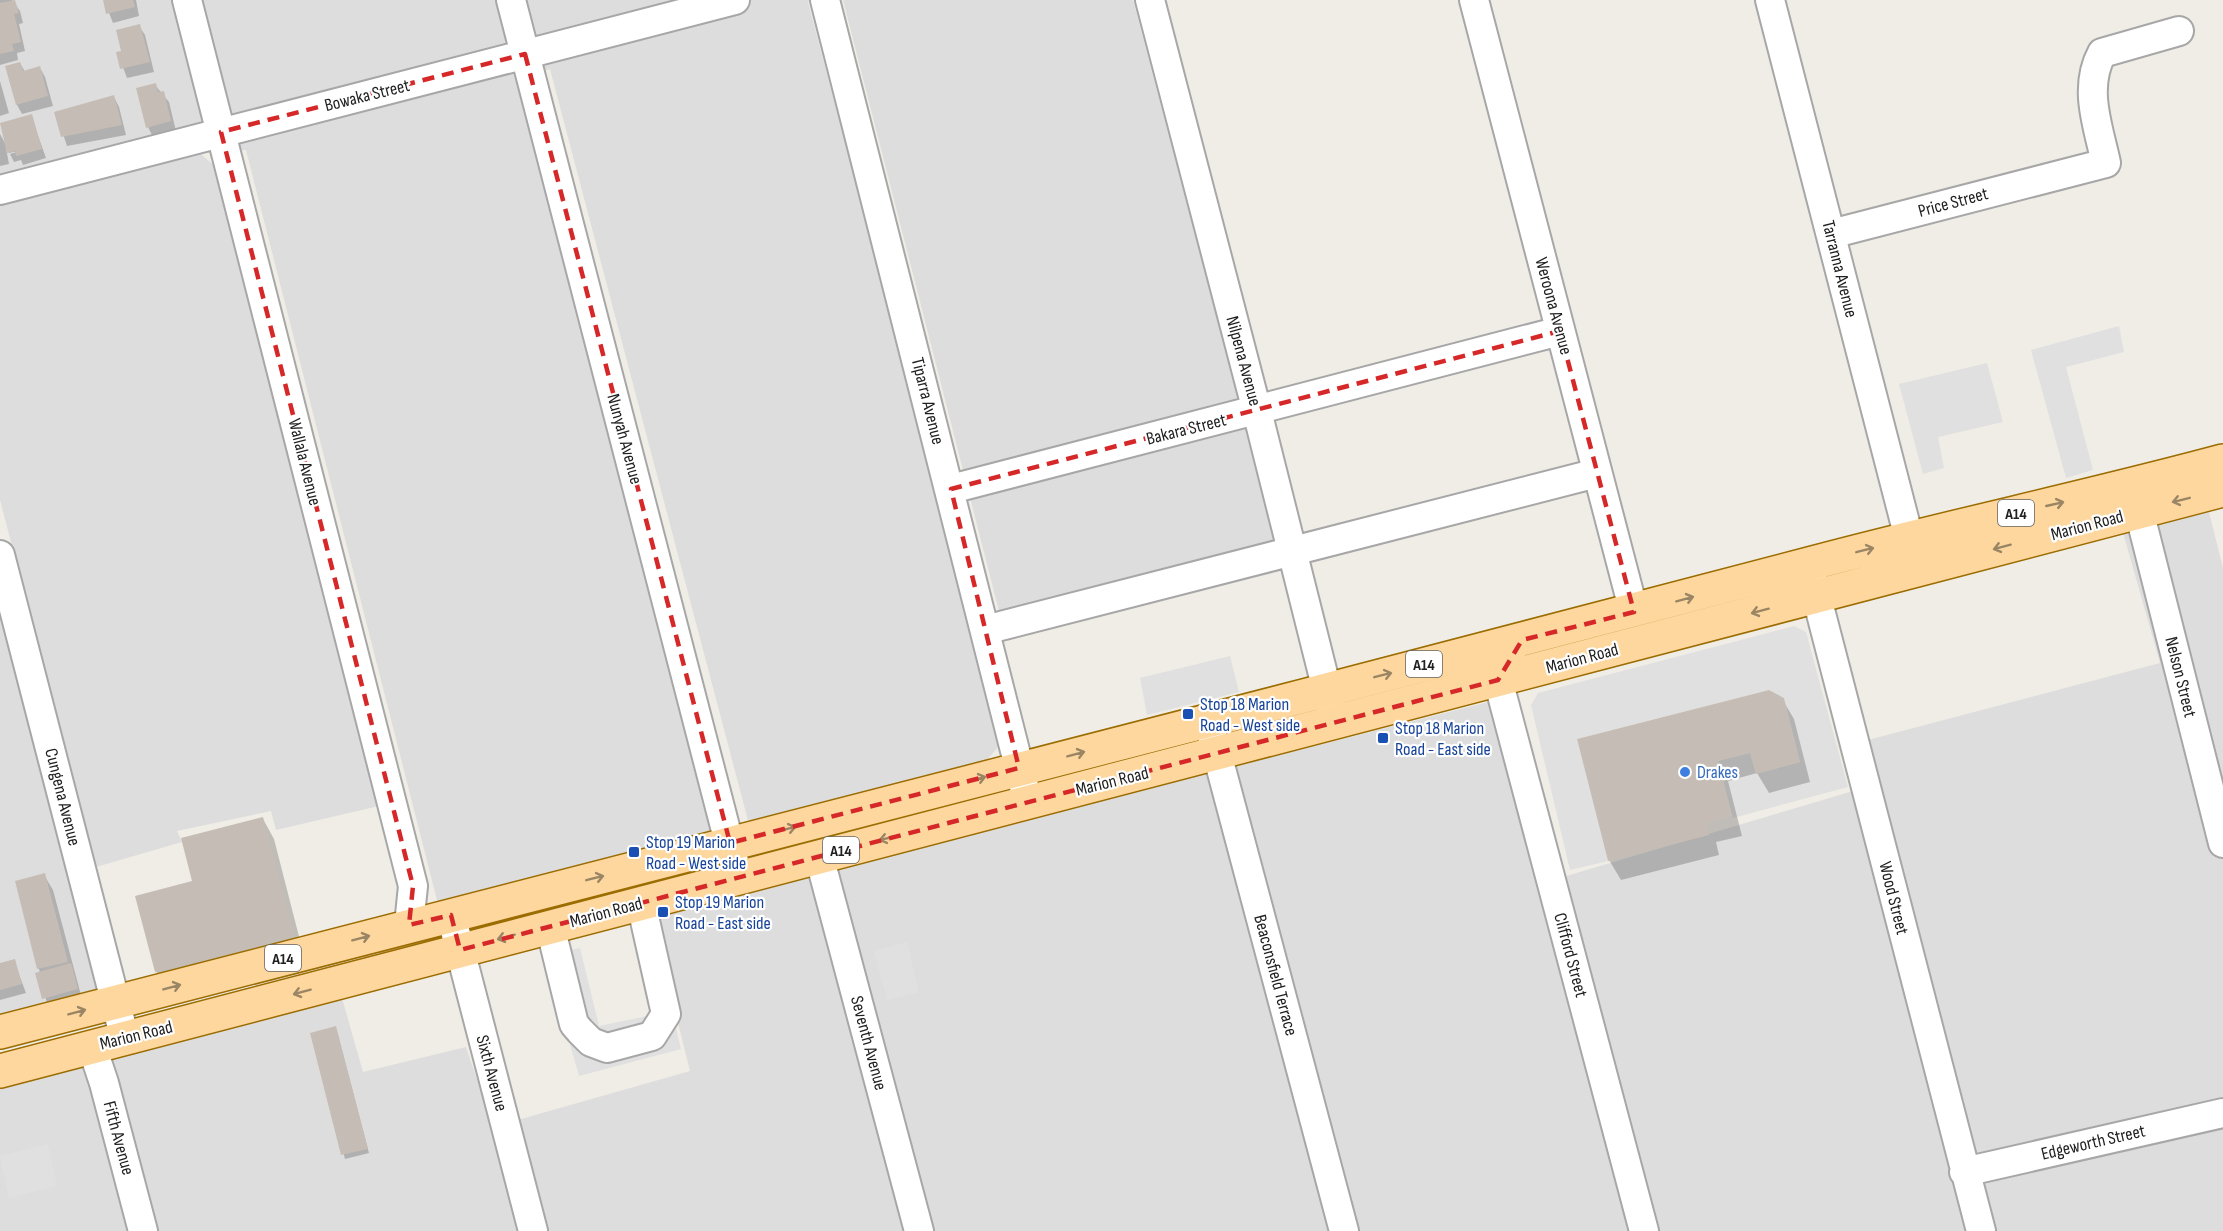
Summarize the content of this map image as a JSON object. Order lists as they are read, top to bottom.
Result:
{
  "streets": {
    "main road": ["A14", "Marion Road"],
    "street": [
      "Bowaka Street",
      "Price Street",
      "Tarranna Avenue",
      "Weroona Avenue",
      "Nilpena Avenue",
      "Tiparra Avenue",
      "Bakara Street",
      "Nunyah Avenue",
      "Wallala Avenue",
      "Nelson Street",
      "Cungena Avenue",
      "Wood Street",
      "Clifford Street",
      "Beaconsfield Terrace",
      "Seventh Avenue",
      "Sixth Avenue",
      "Fifth Avenue",
      "Edgeworth Street"
    ]
  },
  "crossings": [
    ["Bowaka Street", "Nunyah Avenue"],
    ["Bowaka Street", "Wallala Avenue"],
    ["Price Street", "Tarranna Avenue"],
    ["Tarranna Avenue", "Marion Road"],
    ["Weroona Avenue", "Bakara Street"],
    ["Weroona Avenue", "Marion Road"],
    ["Nilpena Avenue", "Bakara Street"],
    ["Nilpena Avenue", "Marion Road"],
    ["Tiparra Avenue", "Bakara Street"],
    ["Tiparra Avenue", "Marion Road"],
    ["Nunyah Avenue", "Marion Road"],
    ["Wallala Avenue", "Marion Road"],
    ["Marion Road", "Nelson Street"],
    ["Marion Road", "Cungena Avenue"],
    ["Marion Road", "Wood Street"],
    ["Marion Road", "Clifford Street"],
    ["Marion Road", "Beaconsfield Terrace"],
    ["Marion Road", "Seventh Avenue"],
    ["Marion Road", "Sixth Avenue"],
    ["Marion Road", "Fifth Avenue"],
    ["Wood Street", "Edgeworth Street"]
  ],
  "places": {
    "transit": [
      "Stop 18 Marion Road - West side",
      "Stop 18 Marion Road - East side",
      "Stop 19 Marion Road - West side",
      "Stop 19 Marion Road - East side"
    ],
    "other": ["Drakes"]
  }
}
